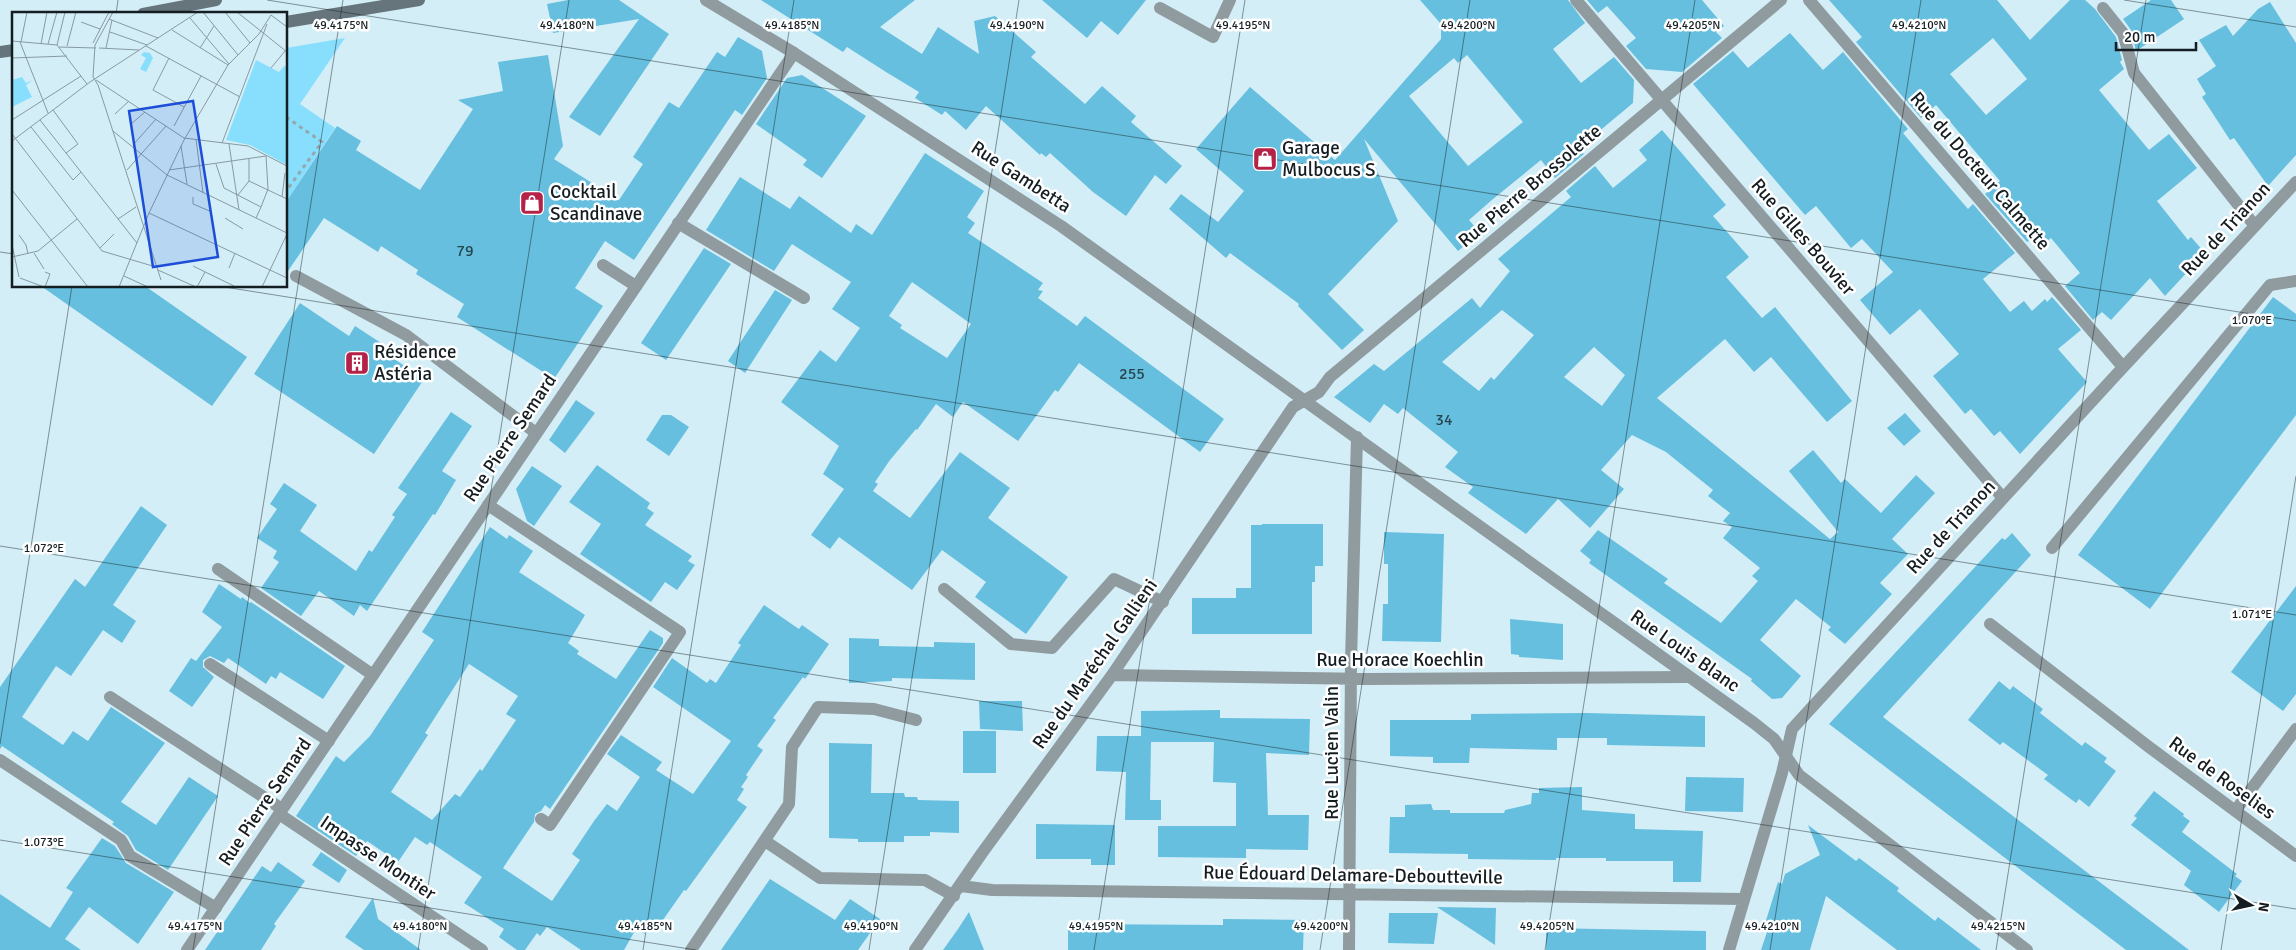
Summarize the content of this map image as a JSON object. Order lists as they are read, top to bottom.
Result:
{
  "streets": {
    "street": [
      "Rue du Docteur Calmette",
      "Rue Gambetta",
      "Rue Pierre Brossolette",
      "Rue de Trianon",
      "Rue Gilles Bouvier",
      "Rue Pierre Semard",
      "Rue Louis Blanc",
      "Rue Horace Koechlin",
      "Rue du Maréchal Gallieni",
      "Rue Lucien Valin",
      "Rue de Roselies",
      "Impasse Montier",
      "Rue Édouard Delamare-Deboutteville"
    ]
  },
  "crossings": [
    ["Rue du Docteur Calmette", "Rue de Trianon"],
    ["Rue Gambetta", "Rue Pierre Brossolette"],
    ["Rue Gambetta", "Rue Pierre Semard"],
    ["Rue Gambetta", "Rue Louis Blanc"],
    ["Rue Gambetta", "Rue du Maréchal Gallieni"],
    ["Rue Pierre Brossolette", "Rue Gilles Bouvier"],
    ["Rue Pierre Brossolette", "Rue Louis Blanc"],
    ["Rue Pierre Brossolette", "Rue du Maréchal Gallieni"],
    ["Rue de Trianon", "Rue Gilles Bouvier"],
    ["Rue de Trianon", "Rue Louis Blanc"],
    ["Rue de Trianon", "Rue Édouard Delamare-Deboutteville"],
    ["Rue Pierre Semard", "Impasse Montier"],
    ["Rue Louis Blanc", "Rue Horace Koechlin"],
    ["Rue Louis Blanc", "Rue du Maréchal Gallieni"],
    ["Rue Louis Blanc", "Rue Lucien Valin"],
    ["Rue Horace Koechlin", "Rue du Maréchal Gallieni"],
    ["Rue Horace Koechlin", "Rue Lucien Valin"],
    ["Rue du Maréchal Gallieni", "Rue Édouard Delamare-Deboutteville"],
    ["Rue Lucien Valin", "Rue Édouard Delamare-Deboutteville"]
  ],
  "places": {
    "shop": ["Garage Mulbocus S", "Cocktail Scandinave"],
    "building": ["Résidence Astéria"]
  },
  "house_numbers": ["79", "255", "34"],
  "scale_bar": "20 m",
  "north": "right",
  "coordinates": [
    "49.4175°N",
    "49.4180°N",
    "49.4185°N",
    "49.4190°N",
    "49.4195°N",
    "49.4200°N",
    "49.4205°N",
    "49.4210°N",
    "1.070°E",
    "1.072°E",
    "1.071°E",
    "1.073°E",
    "49.4215°N"
  ]
}
